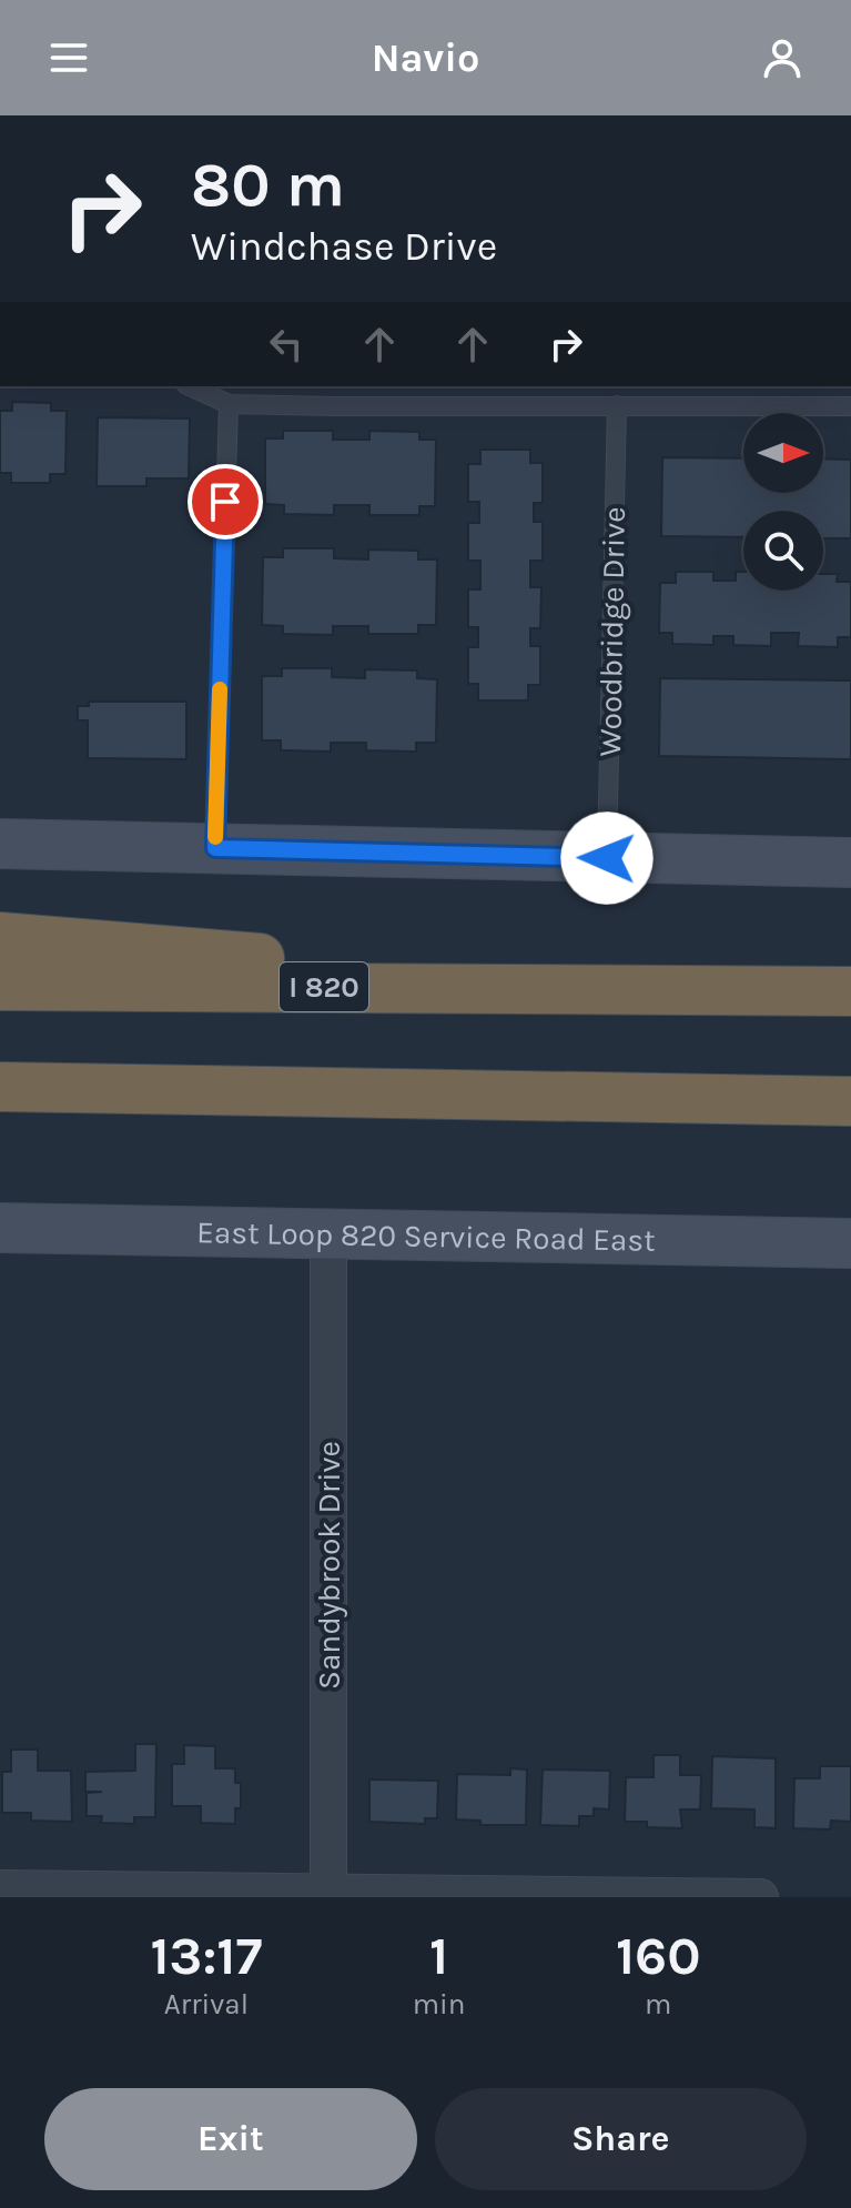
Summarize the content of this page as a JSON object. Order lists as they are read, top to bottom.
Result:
{
  "streets": {
    "highway": ["I 820"],
    "main road": ["East Loop 820 Service Road East"],
    "street": ["Sandybrook Drive"],
    "lane": ["Woodbridge Drive"]
  },
  "crossings": [
    ["East Loop 820 Service Road East", "Sandybrook Drive"]
  ],
  "north": "right",
  "page": {
    "header": "Navio",
    "turn": ["80 m", "Windchase Drive"],
    "eta": [
      "13:17",
      "Arrival",
      "1",
      "min",
      "160",
      "m"
    ],
    "buttons": ["Exit", "Share"]
  }
}
